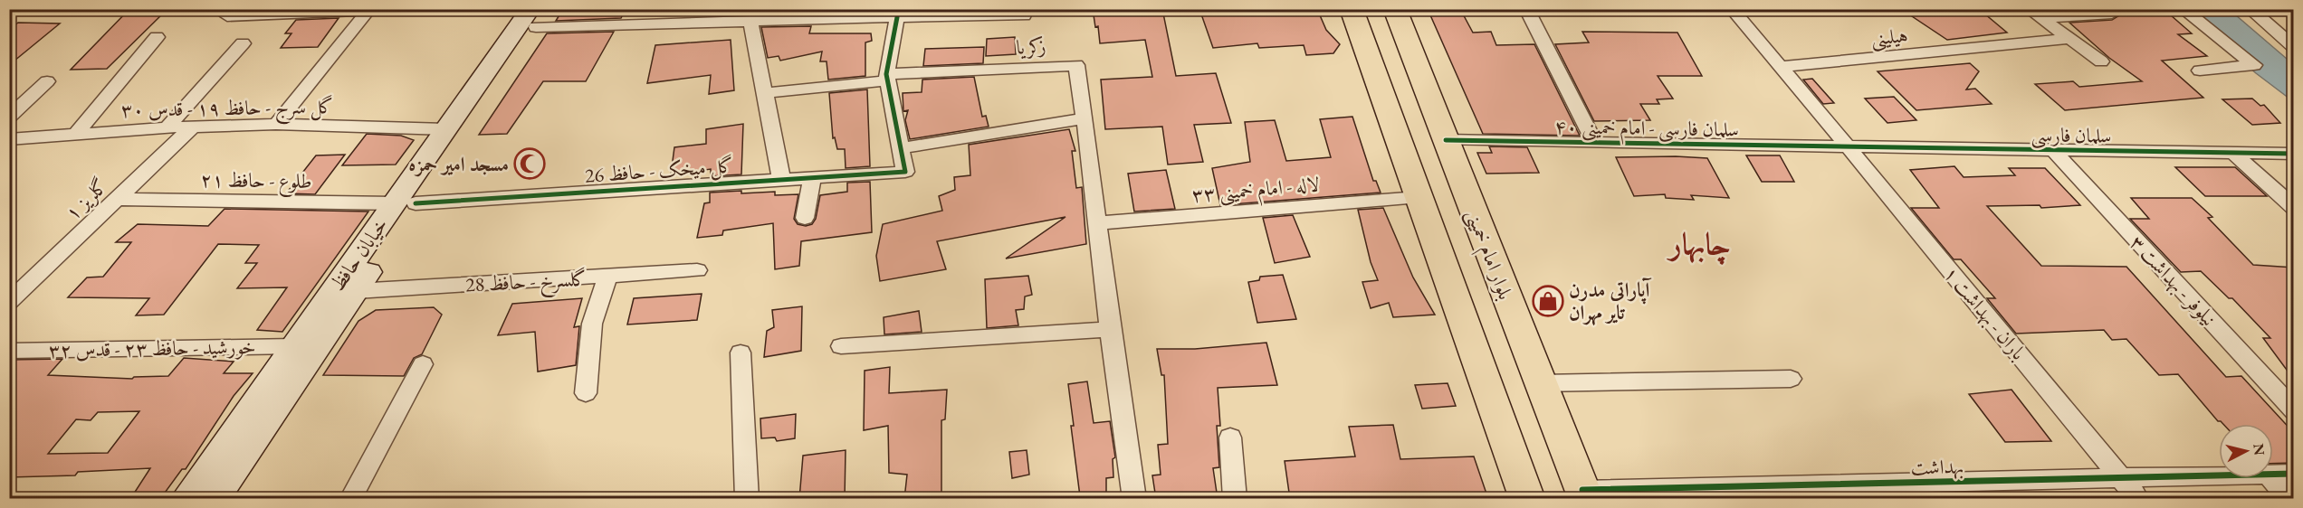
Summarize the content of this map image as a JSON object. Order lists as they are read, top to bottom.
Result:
{
  "streets": {
    "main road": ["خیابان حافظ", "بلوار امام خمینی"],
    "street": [
      "هیلینی",
      "زکریا",
      "گل سرج - حافظ ۱۹ - قدس ۳۰",
      "سلمان فارسی - امام خمینی ۴۰",
      "سلمان فارسی",
      "گل میخک - حافظ 26",
      "طلوع - حافظ ۲۱",
      "لاله - امام خمینی ۳۳",
      "گلریز ۱",
      "نیلوفر - بهداشت ۳",
      "گلسرخ - حافظ 28",
      "باران - بهداشت ۱",
      "خورشید - حافظ ۲۳ - قدس ۳۲",
      "بهداشت"
    ]
  },
  "crossings": [
    ["هیلینی", "باران - بهداشت ۱"],
    ["زکریا", "لاله - امام خمینی ۳۳"],
    ["گل سرج - حافظ ۱۹ - قدس ۳۰", "گلریز ۱"],
    ["گل سرج - حافظ ۱۹ - قدس ۳۰", "خیابان حافظ"],
    ["سلمان فارسی - امام خمینی ۴۰", "سلمان فارسی"],
    ["سلمان فارسی - امام خمینی ۴۰", "بلوار امام خمینی"],
    ["سلمان فارسی - امام خمینی ۴۰", "باران - بهداشت ۱"],
    ["سلمان فارسی", "نیلوفر - بهداشت ۳"],
    ["سلمان فارسی", "باران - بهداشت ۱"],
    ["گل میخک - حافظ 26", "طلوع - حافظ ۲۱"],
    ["گل میخک - حافظ 26", "خیابان حافظ"],
    ["طلوع - حافظ ۲۱", "گلریز ۱"],
    ["طلوع - حافظ ۲۱", "خیابان حافظ"],
    ["خیابان حافظ", "گلسرخ - حافظ 28"],
    ["خیابان حافظ", "خورشید - حافظ ۲۳ - قدس ۳۲"],
    ["بلوار امام خمینی", "بهداشت"],
    ["باران - بهداشت ۱", "بهداشت"]
  ],
  "districts": ["چابهار"],
  "places": {
    "mosque": ["مسجد امیر حمزه"],
    "shop": ["آپاراتی مدرن تایر مهران"]
  },
  "north": "right"
}
